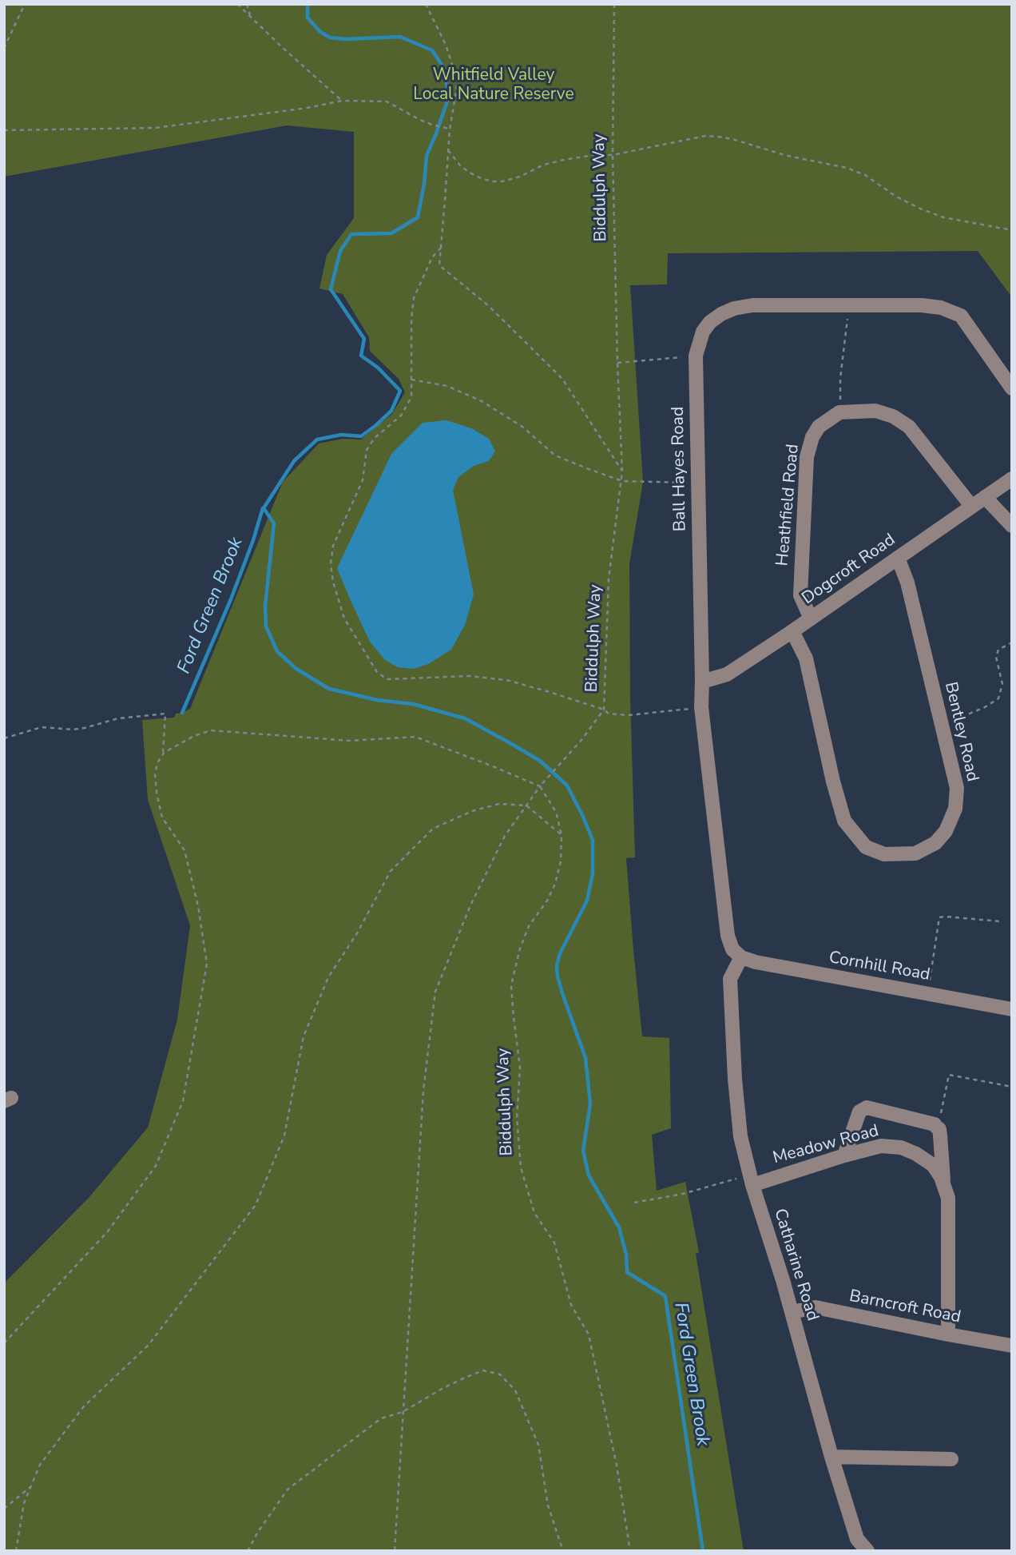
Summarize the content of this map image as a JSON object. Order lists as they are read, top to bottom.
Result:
{
  "streets": {
    "street": [
      "Ball Hayes Road",
      "Heathfield Road",
      "Dogcroft Road",
      "Bentley Road",
      "Cornhill Road",
      "Meadow Road",
      "Catharine Road",
      "Barncroft Road"
    ],
    "path": ["Biddulph Way"]
  },
  "crossings": [
    ["Ball Hayes Road", "Dogcroft Road"],
    ["Ball Hayes Road", "Cornhill Road"],
    ["Ball Hayes Road", "Catharine Road"],
    ["Heathfield Road", "Dogcroft Road"],
    ["Dogcroft Road", "Bentley Road"],
    ["Cornhill Road", "Catharine Road"],
    ["Meadow Road", "Catharine Road"],
    ["Meadow Road", "Barncroft Road"],
    ["Catharine Road", "Barncroft Road"]
  ],
  "water": ["Ford Green Brook"],
  "parks": ["Whitfield Valley Local Nature Reserve"]
}
